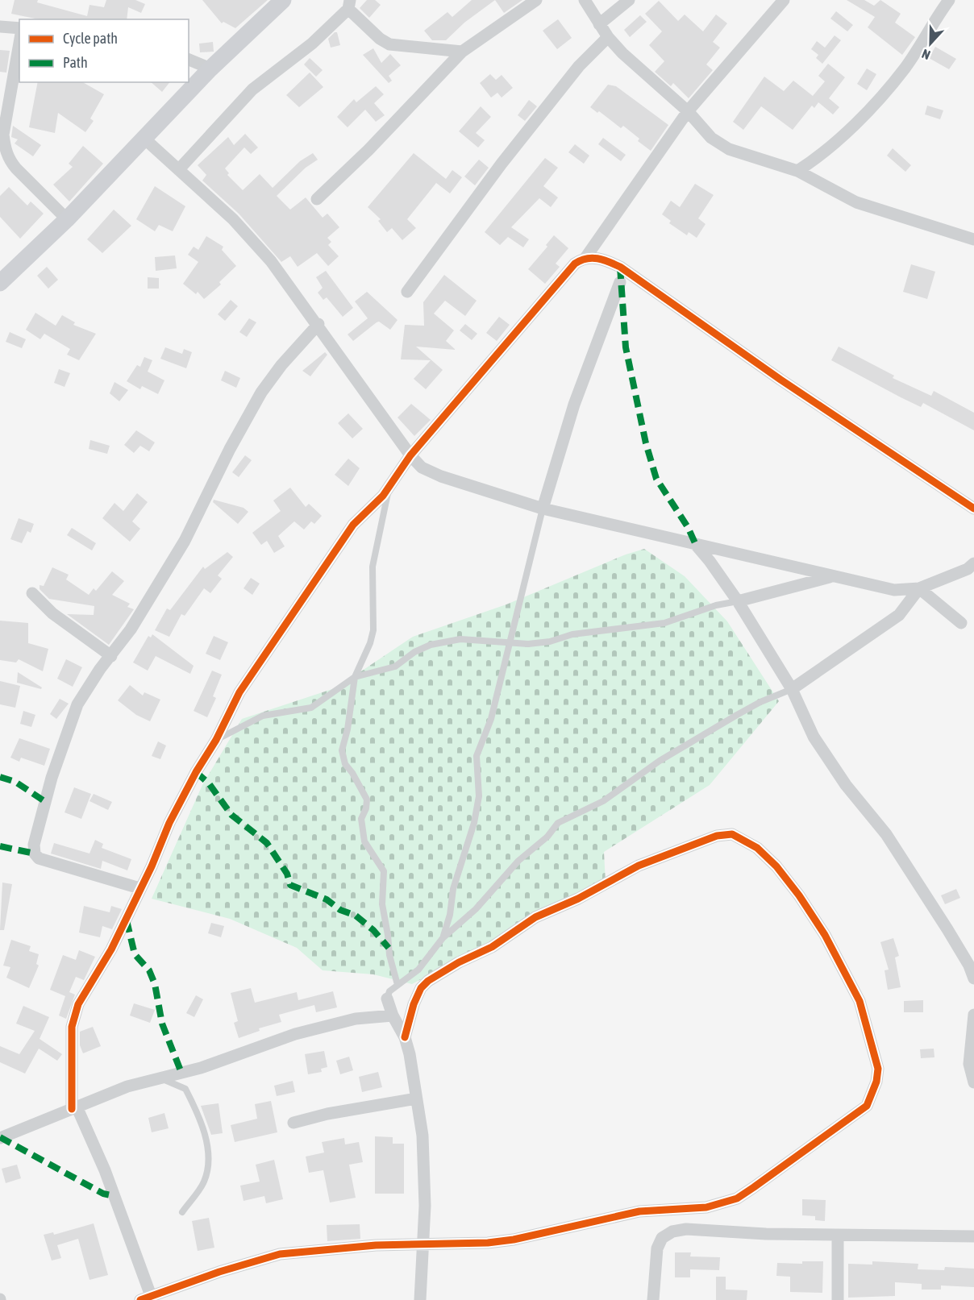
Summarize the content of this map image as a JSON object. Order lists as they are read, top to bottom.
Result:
{
  "legend": ["Cycle path", "Path"],
  "north": "bottom"
}
